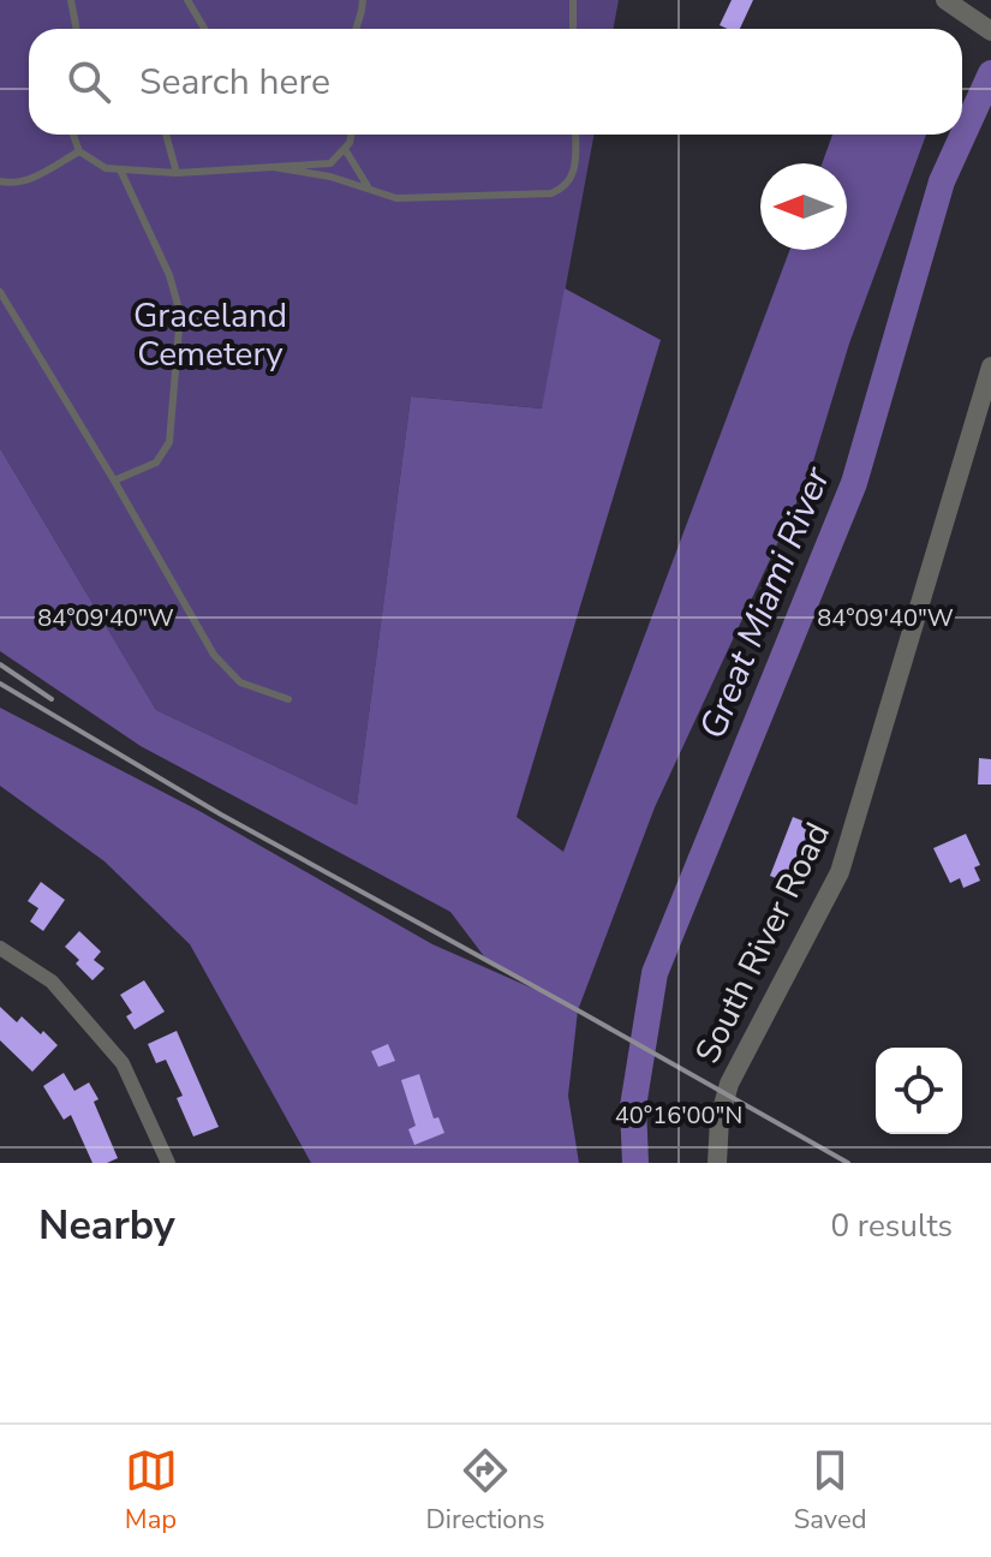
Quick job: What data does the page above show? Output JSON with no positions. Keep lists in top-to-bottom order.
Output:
{
  "streets": {
    "street": ["South River Road"]
  },
  "water": ["Great Miami River"],
  "parks": ["Graceland Cemetery"],
  "north": "left",
  "page": {
    "search": "Search here",
    "heading": ["Nearby", "0 results"],
    "nav": ["Map", "Directions", "Saved"]
  },
  "coordinates": ["84°09'40\"W", "40°16'00\"N"]
}
